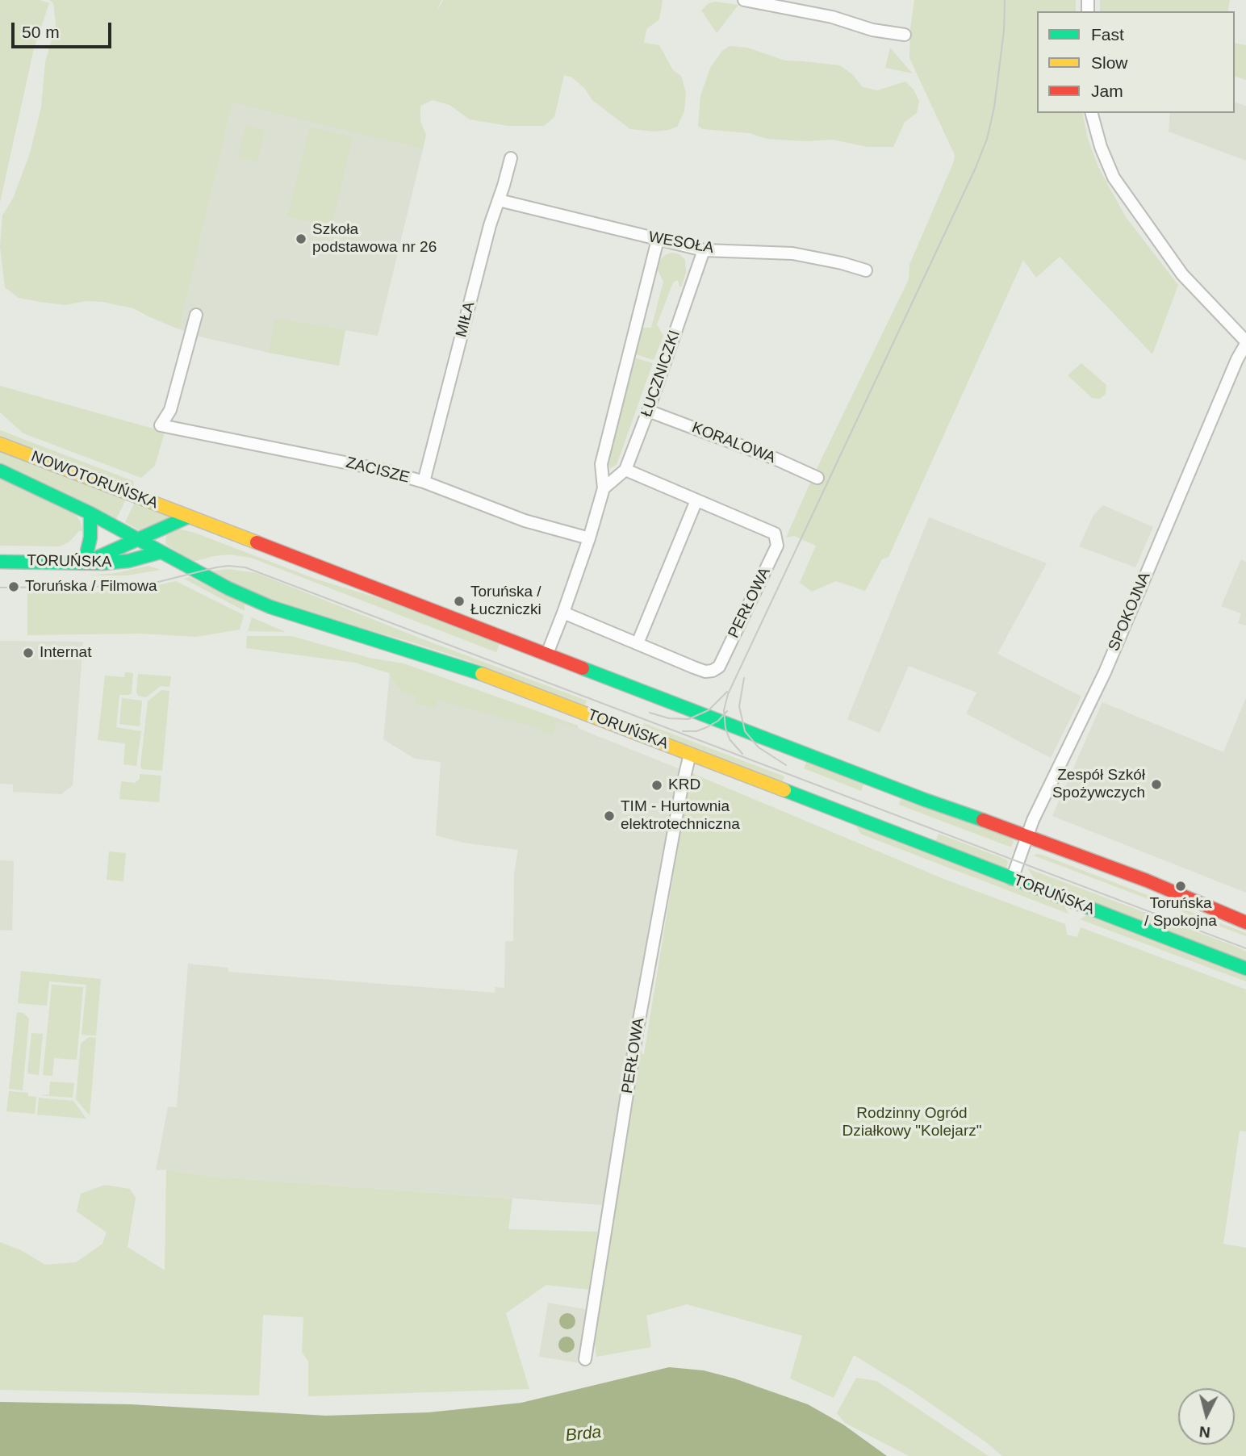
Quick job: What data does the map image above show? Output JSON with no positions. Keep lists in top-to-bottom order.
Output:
{
  "streets": {
    "main road": ["NOWOTORUŃSKA", "TORUŃSKA"],
    "street": [
      "WESOŁA",
      "MIŁA",
      "ŁUCZNICZKI",
      "KORALOWA",
      "ZACISZE",
      "PERŁOWA",
      "SPOKOJNA"
    ]
  },
  "crossings": [
    ["WESOŁA", "MIŁA"],
    ["WESOŁA", "ŁUCZNICZKI"],
    ["MIŁA", "ZACISZE"],
    ["ŁUCZNICZKI", "KORALOWA"],
    ["ŁUCZNICZKI", "ZACISZE"],
    ["ŁUCZNICZKI", "NOWOTORUŃSKA"],
    ["ŁUCZNICZKI", "PERŁOWA"],
    ["NOWOTORUŃSKA", "TORUŃSKA"],
    ["TORUŃSKA", "PERŁOWA"],
    ["TORUŃSKA", "SPOKOJNA"]
  ],
  "water": ["Brda"],
  "parks": ["Rodzinny Ogród Działkowy \"Kolejarz\""],
  "places": [
    "Szkoła podstawowa nr 26",
    "Toruńska / Filmowa",
    "Toruńska / Łuczniczki",
    "Internat",
    "Zespół Szkół Spożywczych",
    "KRD",
    "TIM - Hurtownia elektrotechniczna",
    "Toruńska / Spokojna"
  ],
  "legend": ["Fast", "Slow", "Jam"],
  "scale_bar": "50 m",
  "north": "bottom"
}
